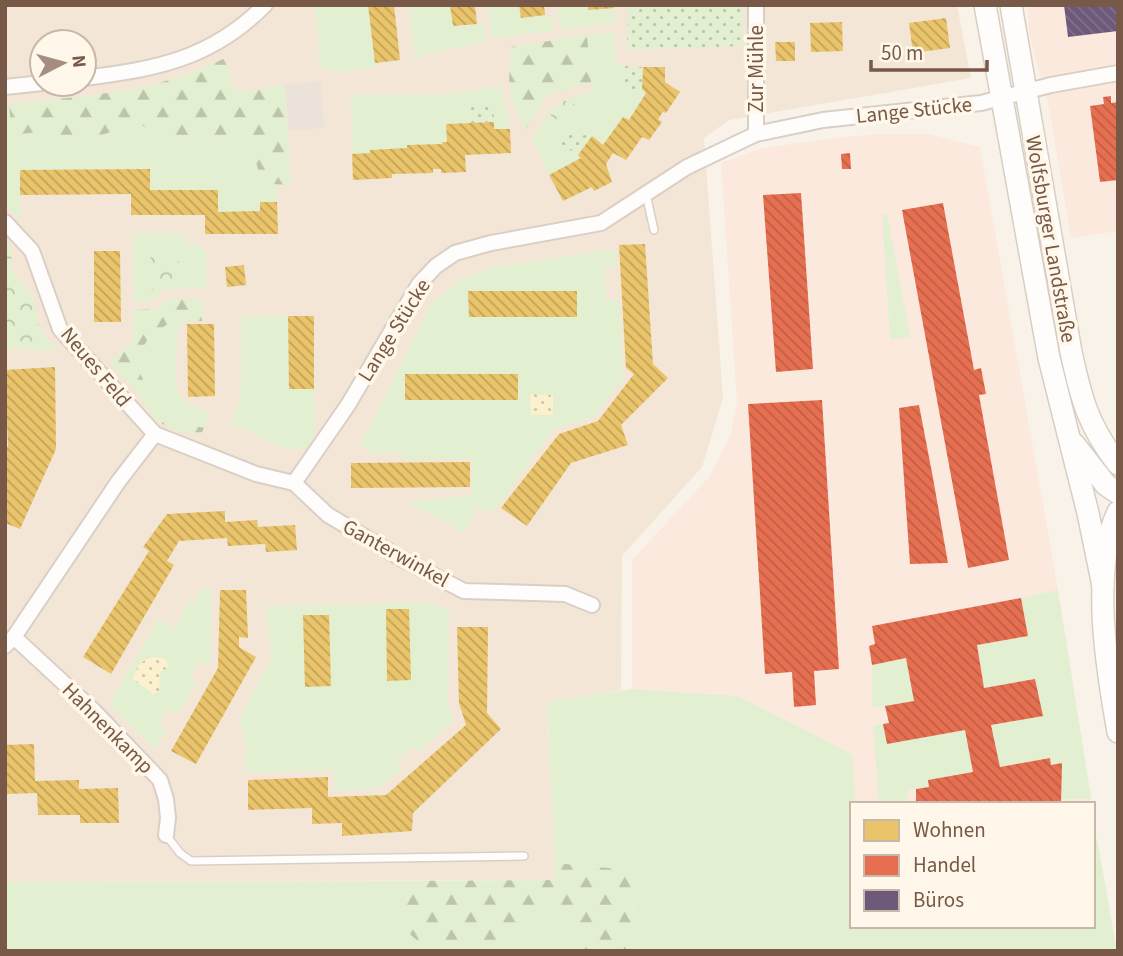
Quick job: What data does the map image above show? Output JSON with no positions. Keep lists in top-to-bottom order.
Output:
{
  "streets": {
    "street": [
      "Zur Mühle",
      "Lange Stücke",
      "Wolfsburger Landstraße",
      "Neues Feld",
      "Ganterwinkel",
      "Hahnenkamp"
    ]
  },
  "crossings": [
    ["Zur Mühle", "Lange Stücke"],
    ["Lange Stücke", "Wolfsburger Landstraße"],
    ["Lange Stücke", "Ganterwinkel"]
  ],
  "legend": ["Wohnen", "Handel", "Büros"],
  "scale_bar": "50 m",
  "north": "right"
}
